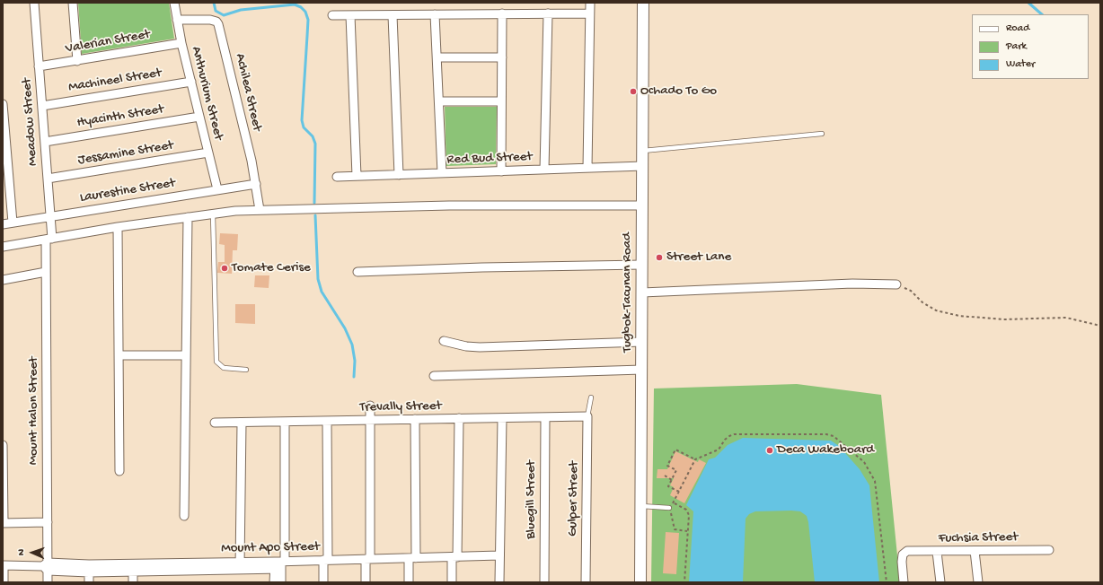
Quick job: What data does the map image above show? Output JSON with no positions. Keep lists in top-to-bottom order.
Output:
{
  "streets": {
    "street": [
      "Valerian Street",
      "Machineel Street",
      "Achilea Street",
      "Anthurium Street",
      "Hyacinth Street",
      "Meadow Street",
      "Jessamine Street",
      "Red Bud Street",
      "Laurestine Street",
      "Tugbok-Tacunan Road",
      "Trevally Street",
      "Mount Halon Street",
      "Gulper Street",
      "Bluegill Street",
      "Fuchsia Street",
      "Mount Apo Street"
    ]
  },
  "crossings": [
    ["Valerian Street", "Anthurium Street"],
    ["Valerian Street", "Meadow Street"],
    ["Machineel Street", "Anthurium Street"],
    ["Machineel Street", "Meadow Street"],
    ["Achilea Street", "Anthurium Street"],
    ["Achilea Street", "Laurestine Street"],
    ["Anthurium Street", "Hyacinth Street"],
    ["Anthurium Street", "Jessamine Street"],
    ["Anthurium Street", "Laurestine Street"],
    ["Hyacinth Street", "Meadow Street"],
    ["Meadow Street", "Jessamine Street"],
    ["Meadow Street", "Laurestine Street"],
    ["Meadow Street", "Mount Halon Street"],
    ["Red Bud Street", "Tugbok-Tacunan Road"],
    ["Trevally Street", "Gulper Street"],
    ["Trevally Street", "Bluegill Street"],
    ["Mount Halon Street", "Mount Apo Street"]
  ],
  "places": [
    "Ochado To Go",
    "Street Lane",
    "Tomate Cerise",
    "Deca Wakeboard"
  ],
  "legend": ["Road", "Park", "Water"],
  "north": "left"
}
